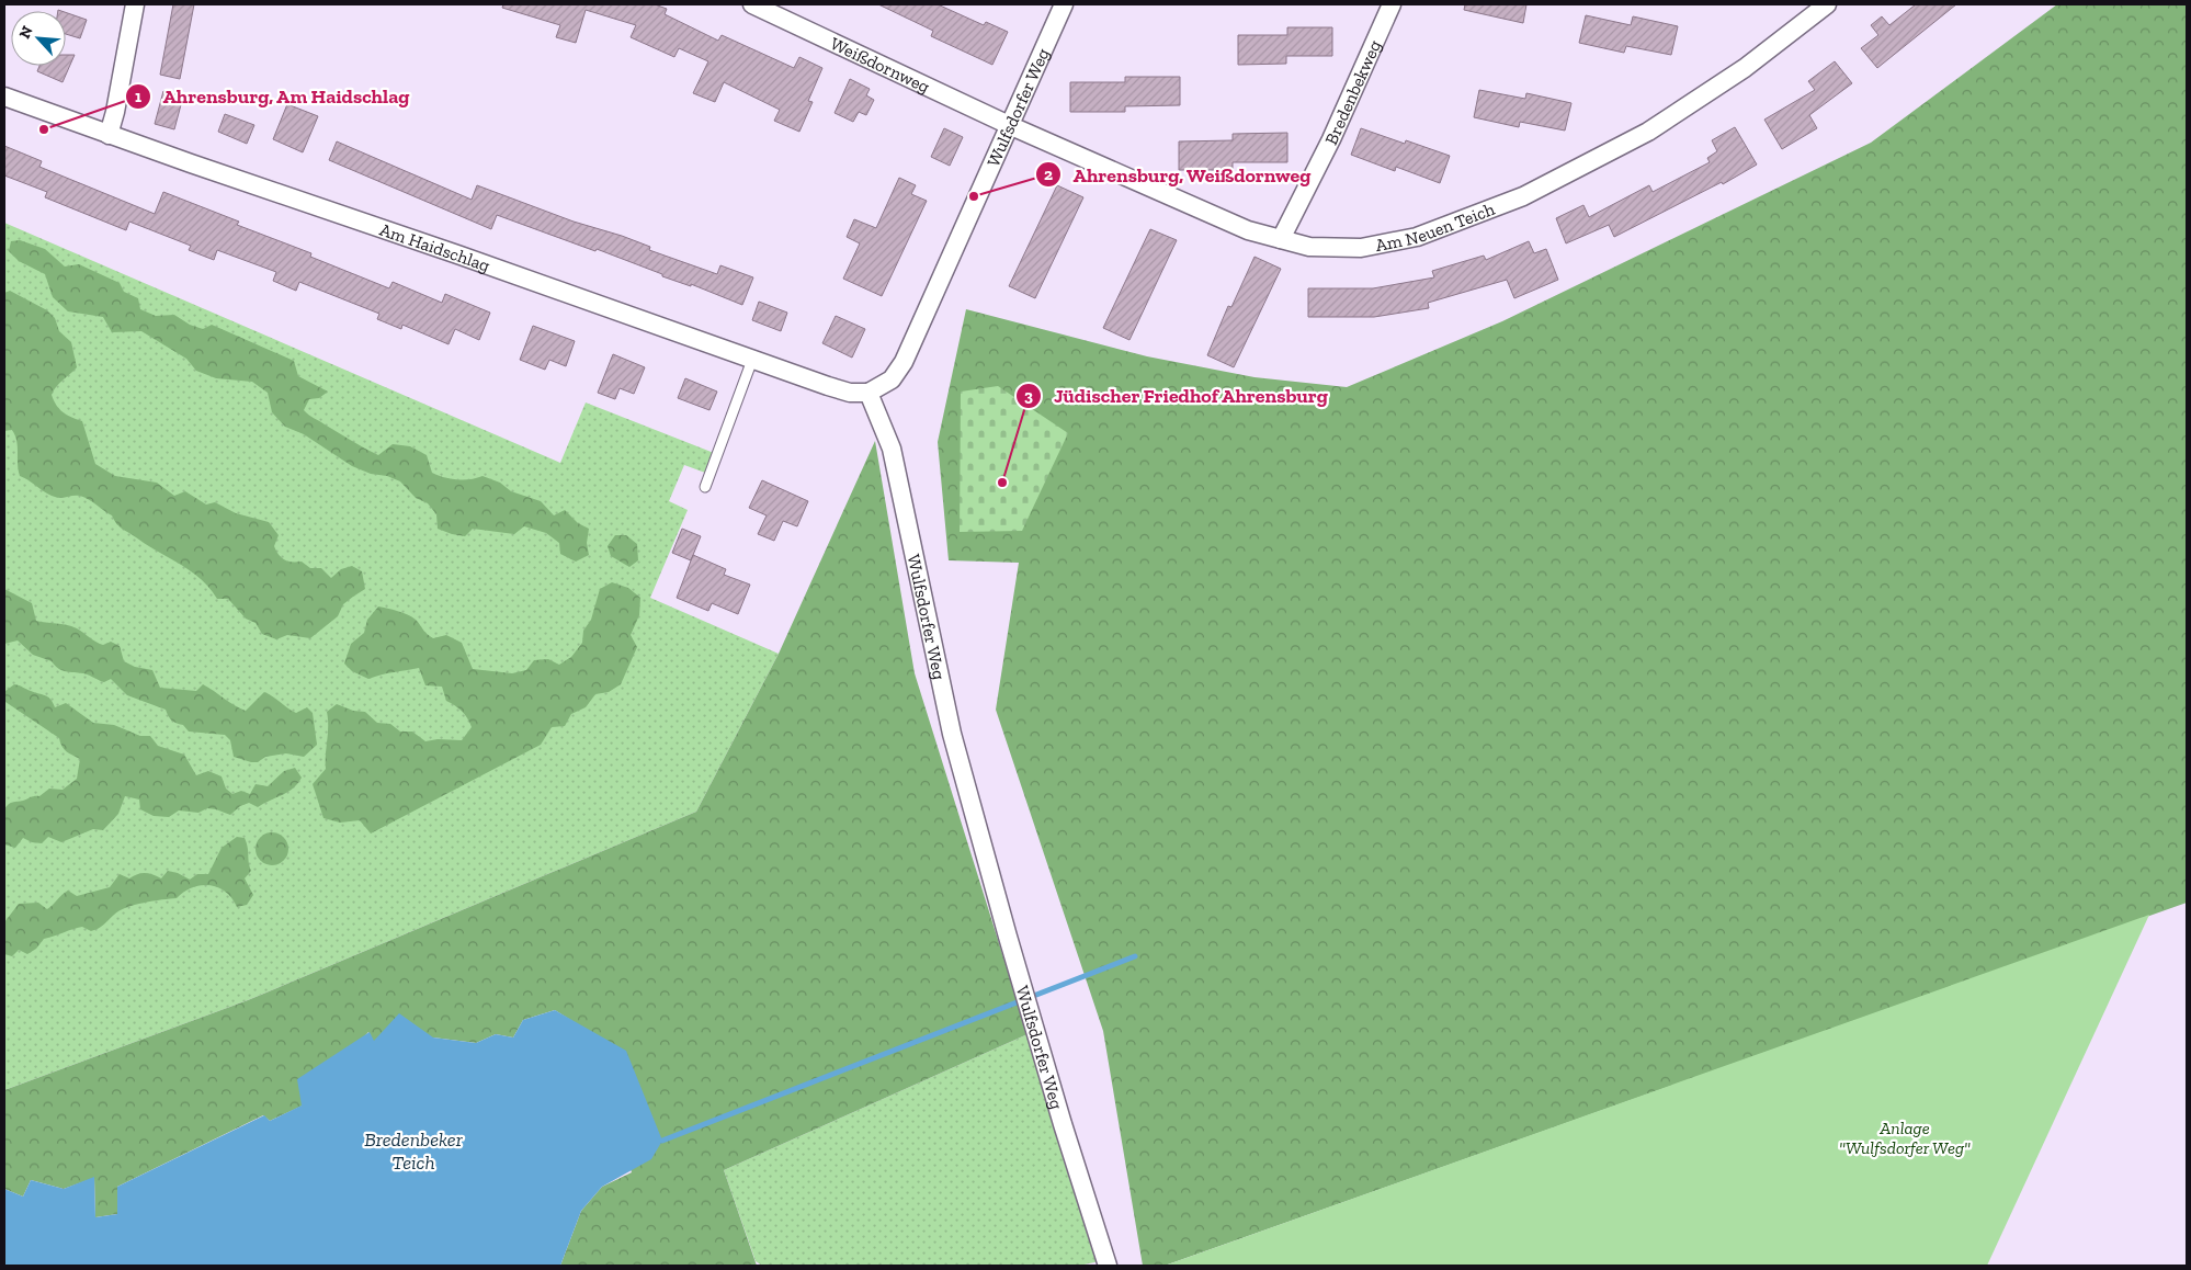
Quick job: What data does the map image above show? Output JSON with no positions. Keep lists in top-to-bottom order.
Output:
{
  "streets": {
    "street": [
      "Weißdornweg",
      "Bredenbekweg",
      "Wulfsdorfer Weg",
      "Am Neuen Teich",
      "Am Haidschlag"
    ]
  },
  "crossings": [
    ["Weißdornweg", "Wulfsdorfer Weg"],
    ["Weißdornweg", "Am Neuen Teich"],
    ["Bredenbekweg", "Am Neuen Teich"],
    ["Wulfsdorfer Weg", "Am Neuen Teich"],
    ["Wulfsdorfer Weg", "Am Haidschlag"]
  ],
  "water": ["Bredenbeker Teich"],
  "parks": ["Anlage \"Wulfsdorfer Weg\""],
  "places": ["Ahrensburg, Am Haidschlag", "Ahrensburg, Weißdornweg", "Jüdischer Friedhof Ahrensburg"],
  "north": "top left"
}
